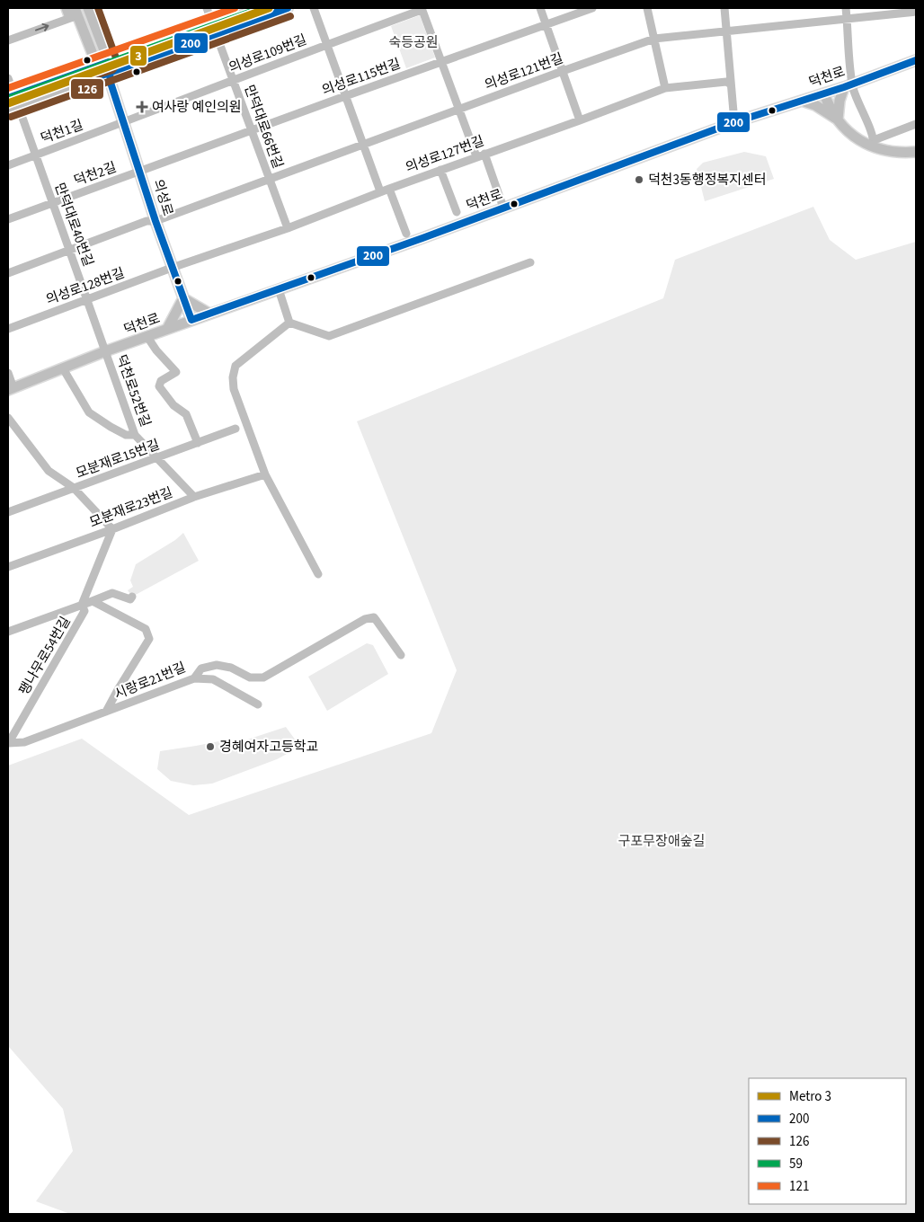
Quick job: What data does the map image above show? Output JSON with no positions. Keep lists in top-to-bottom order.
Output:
{
  "streets": {
    "main road": ["덕천로", "의성로"],
    "street": [
      "의성로109번길",
      "의성로121번길",
      "의성로115번길",
      "만덕대로66번길",
      "덕천1길",
      "의성로127번길",
      "덕천2길",
      "만덕대로40번길",
      "의성로128번길",
      "덕천로52번길",
      "모분재로15번길",
      "모분재로23번길",
      "팽나무로54번길",
      "시랑로21번길"
    ]
  },
  "crossings": [
    ["의성로109번길", "만덕대로66번길"],
    ["의성로109번길", "덕천1길"],
    ["의성로109번길", "의성로"],
    ["의성로121번길", "만덕대로66번길"],
    ["의성로121번길", "의성로"],
    ["의성로121번길", "만덕대로40번길"],
    ["의성로115번길", "만덕대로66번길"],
    ["의성로115번길", "덕천2길"],
    ["의성로115번길", "의성로"],
    ["덕천로", "의성로"],
    ["덕천로", "만덕대로40번길"],
    ["덕천로", "덕천로52번길"],
    ["만덕대로66번길", "의성로127번길"],
    ["덕천1길", "의성로"],
    ["덕천1길", "만덕대로40번길"],
    ["의성로127번길", "의성로"],
    ["의성로127번길", "의성로128번길"],
    ["덕천2길", "의성로"],
    ["덕천2길", "만덕대로40번길"],
    ["의성로", "의성로128번길"],
    ["만덕대로40번길", "의성로128번길"],
    ["만덕대로40번길", "덕천로52번길"],
    ["덕천로52번길", "모분재로15번길"],
    ["덕천로52번길", "모분재로23번길"],
    ["팽나무로54번길", "시랑로21번길"]
  ],
  "parks": ["숙등공원", "구포무장애숲길"],
  "places": {
    "health": ["여사랑 예인의원"],
    "other": ["덕천3동행정복지센터", "경혜여자고등학교"]
  },
  "lines": [
    "metro line 3",
    "transit line 200",
    "transit line 126",
    "transit line 59",
    "transit line 121"
  ],
  "legend": [
    "Metro 3",
    "200",
    "126",
    "59",
    "121"
  ]
}
